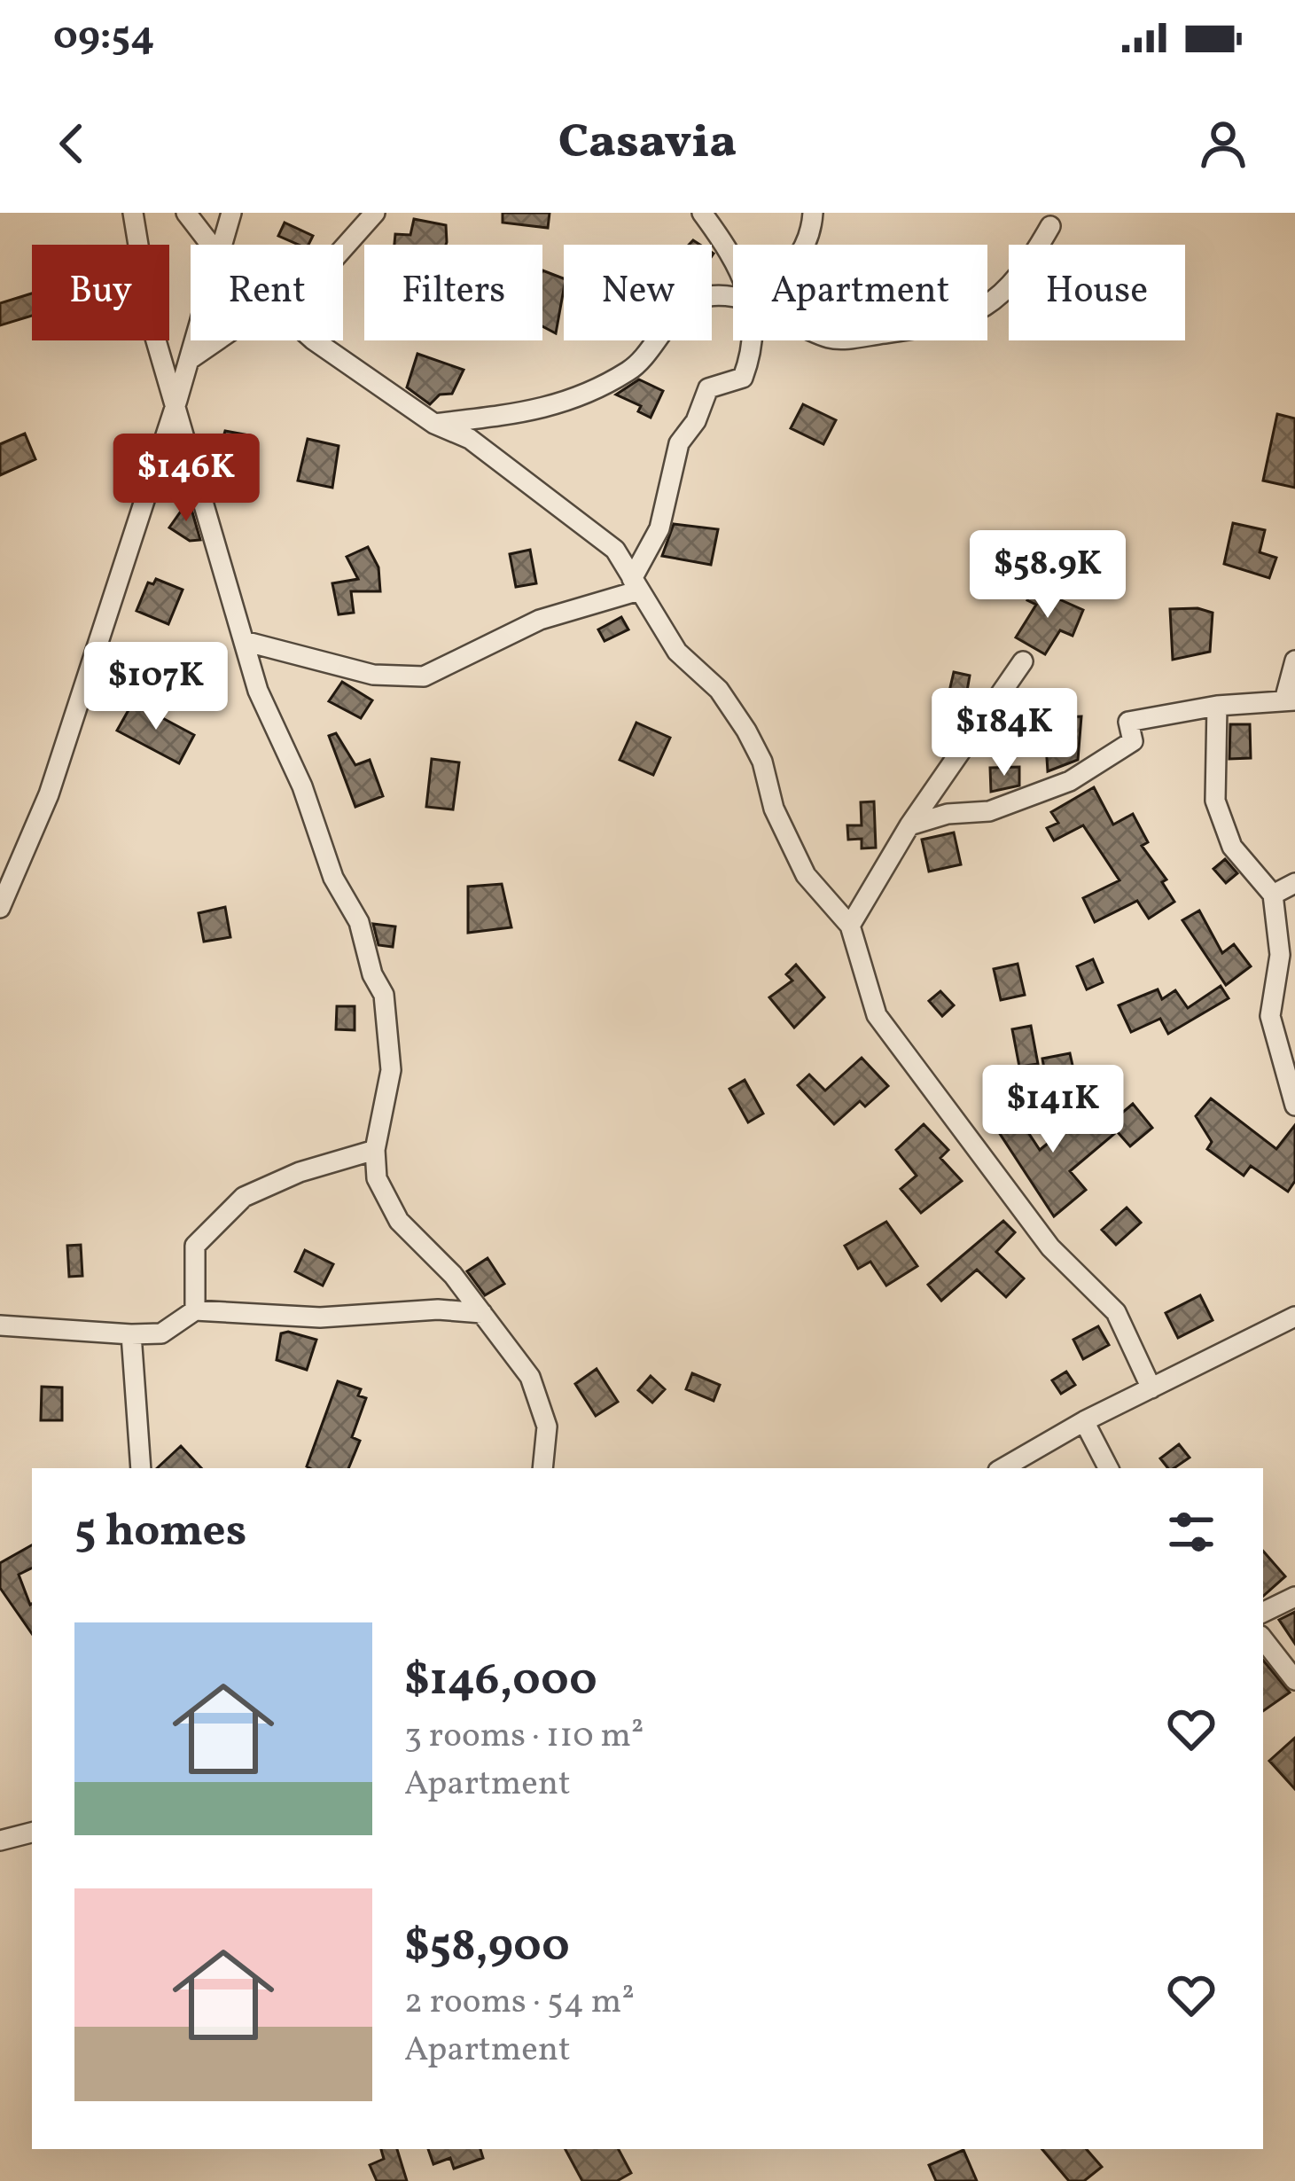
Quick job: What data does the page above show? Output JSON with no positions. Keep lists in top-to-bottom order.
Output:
{
  "page": {
    "status": "09:54",
    "header": "Casavia",
    "chip": [
      "Buy",
      "Rent",
      "Filters",
      "New",
      "Apartment",
      "House"
    ],
    "price": [
      "$146K",
      "$58.9K",
      "$107K",
      "$184K",
      "$141K"
    ],
    "heading": "5 homes",
    "list": [
      {
        "name": "$146,000",
        "note": "3 rooms · 110 m² · Apartment"
      },
      {
        "name": "$58,900",
        "note": "2 rooms · 54 m² · Apartment"
      }
    ]
  }
}
